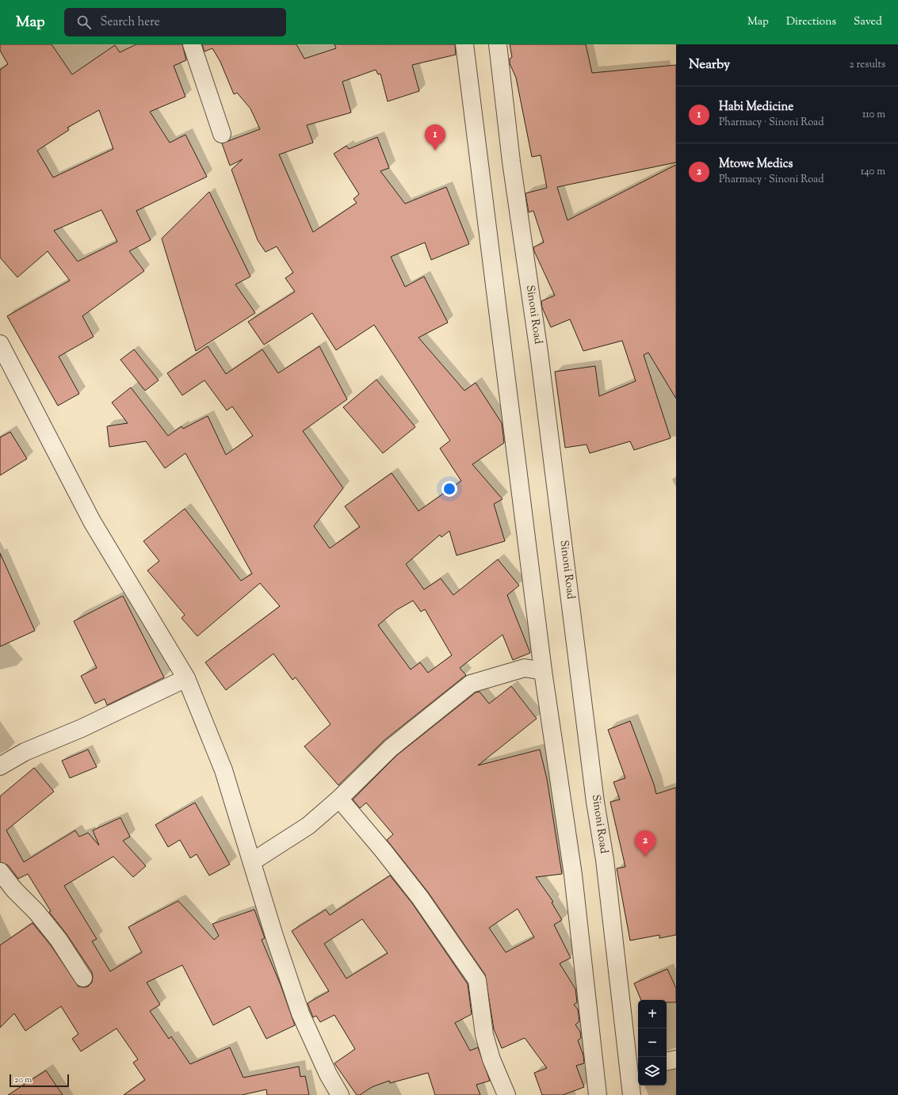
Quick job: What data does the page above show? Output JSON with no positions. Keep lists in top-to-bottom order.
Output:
{
  "streets": {
    "street": ["Sinoni Road"]
  },
  "scale_bar": "20 m",
  "page": {
    "header": "Map",
    "search": "Search here",
    "nav": ["Map", "Directions", "Saved"],
    "heading": ["Nearby", "2 results"],
    "list": [
      {
        "mark": "1",
        "name": "Habi Medicine",
        "note": "Pharmacy · Sinoni Road",
        "value": "110 m"
      },
      {
        "mark": "2",
        "name": "Mtowe Medics",
        "note": "Pharmacy · Sinoni Road",
        "value": "140 m"
      }
    ],
    "pins": ["1", "2"],
    "map_buttons": ["+", "−"],
    "scale": "20 m"
  }
}
